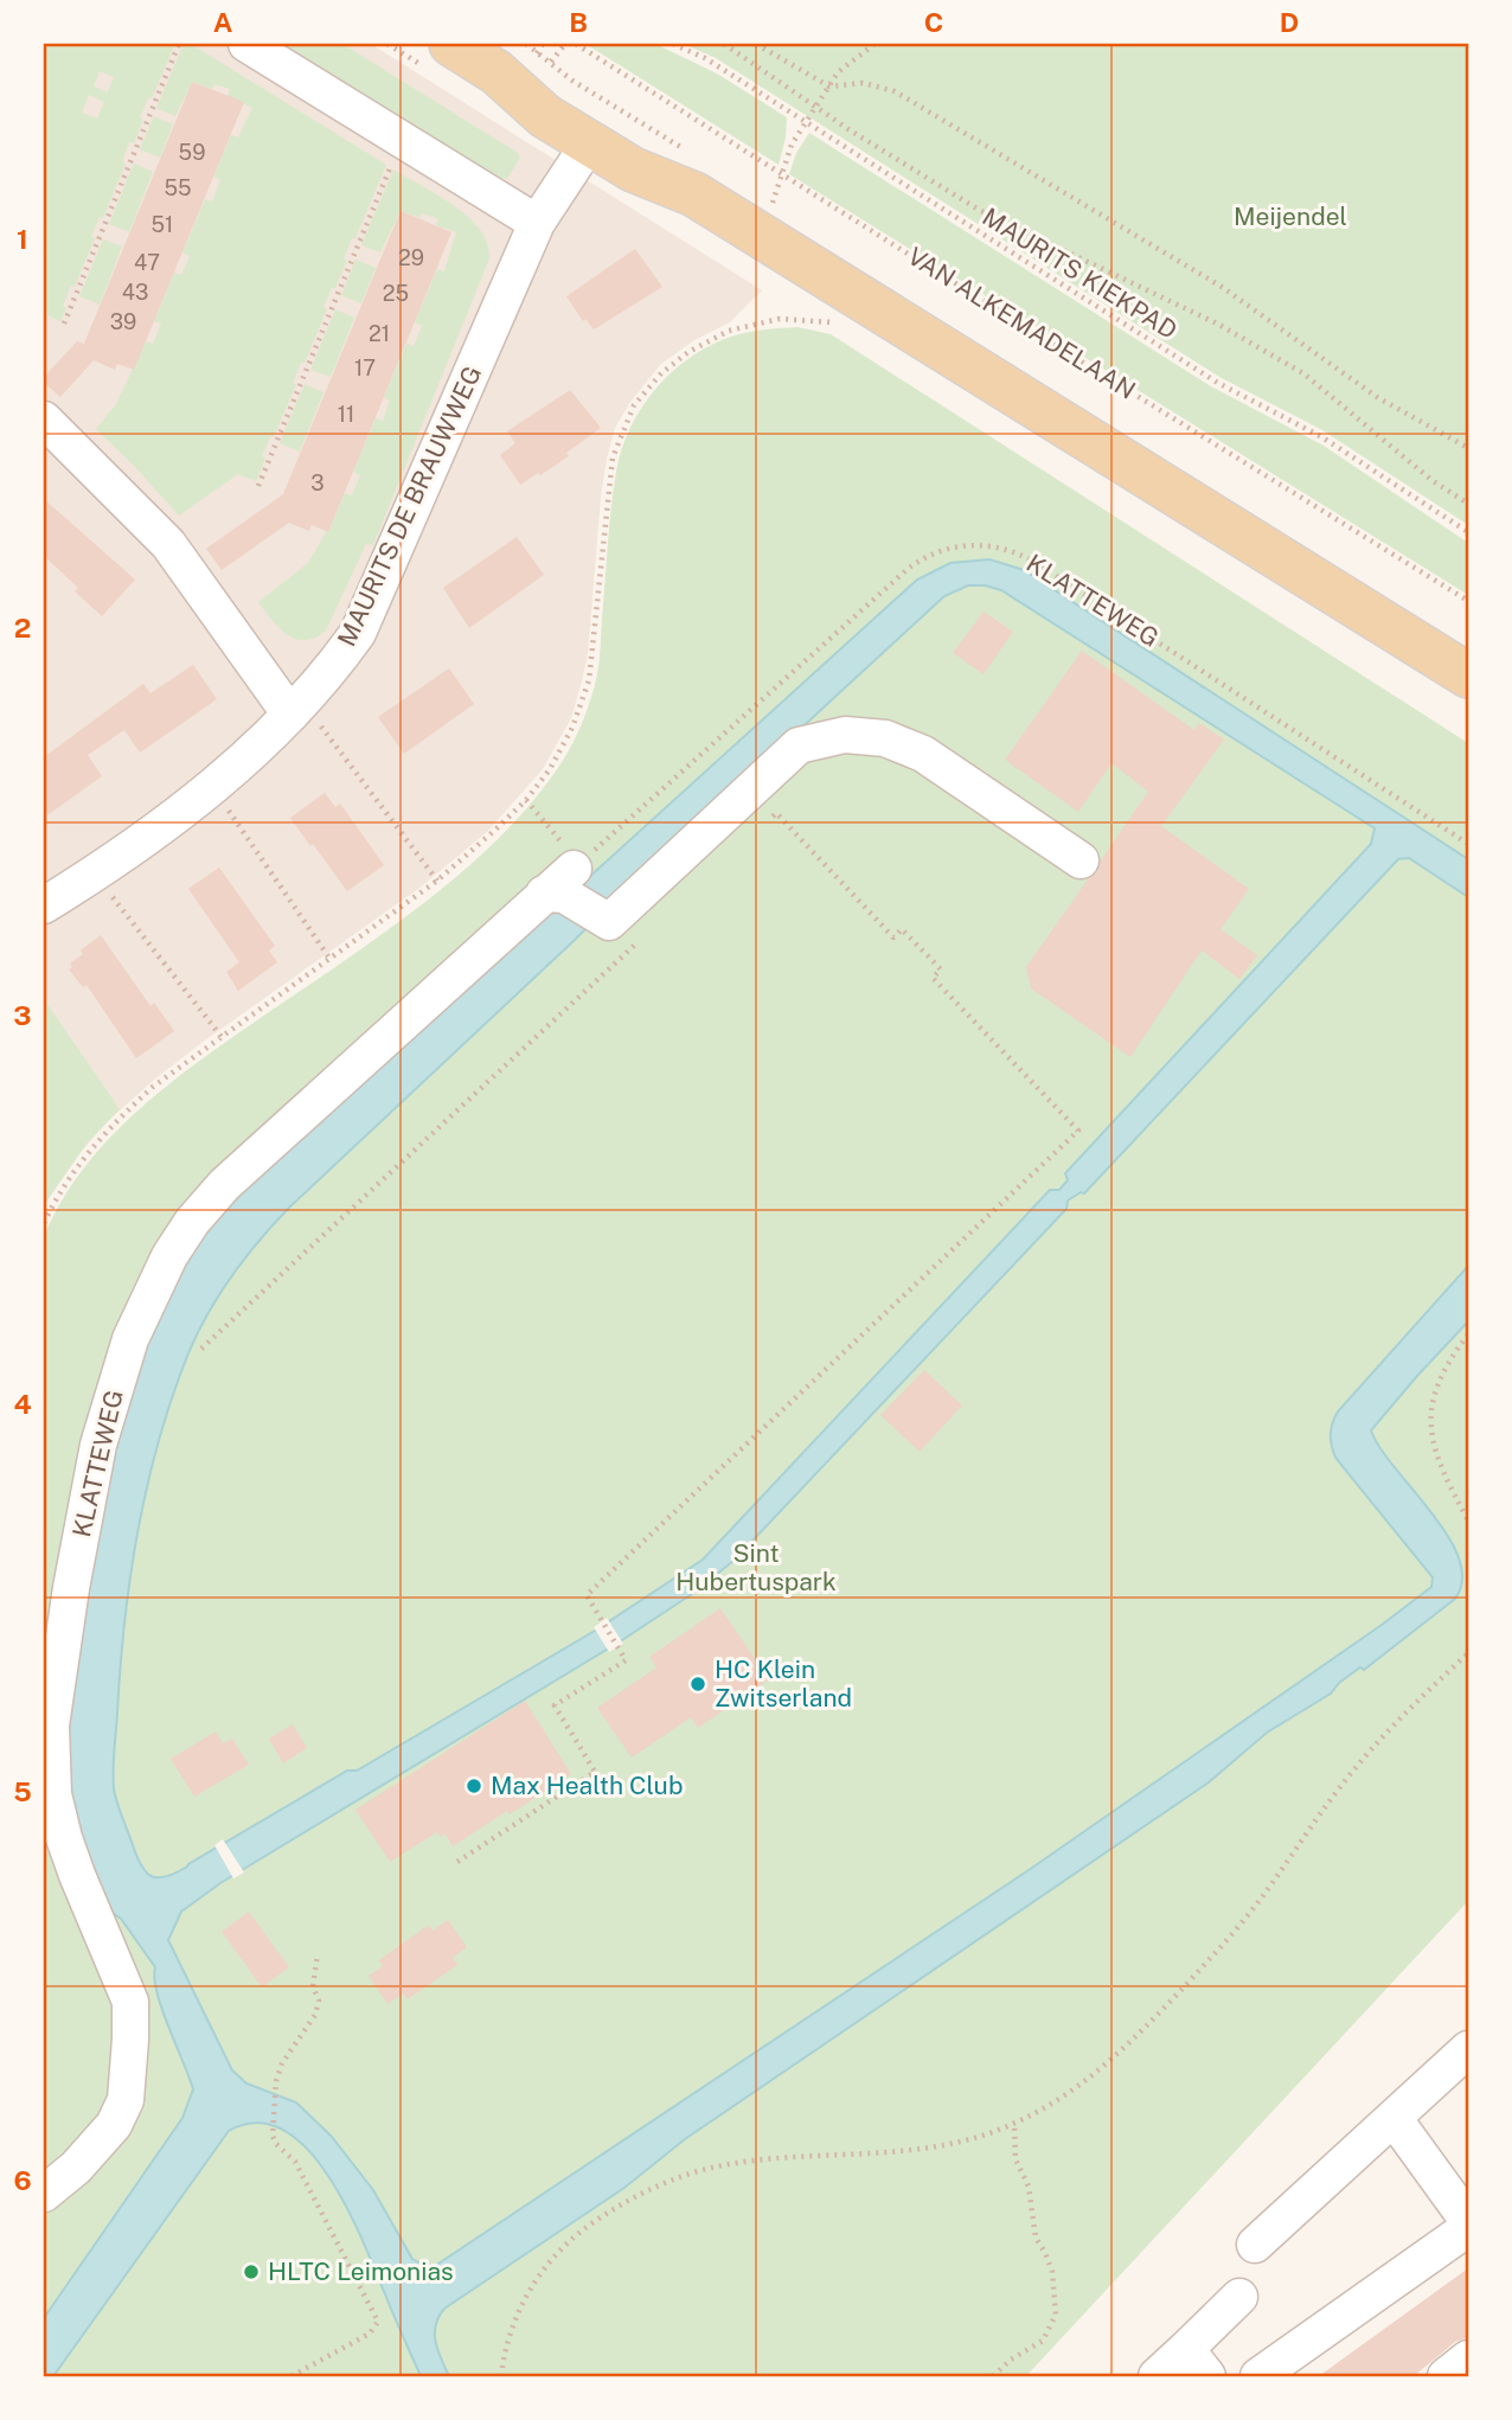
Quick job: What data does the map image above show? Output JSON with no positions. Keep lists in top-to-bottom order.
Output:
{
  "streets": {
    "street": ["MAURITS DE BRAUWWEG", "KLATTEWEG"],
    "path": ["MAURITS KIEKPAD", "VAN ALKEMADELAAN"]
  },
  "parks": ["Meijendel", "Sint Hubertuspark"],
  "places": ["HC Klein Zwitserland", "Max Health Club", "HLTC Leimonias"],
  "house_numbers": [
    "59",
    "55",
    "51",
    "29",
    "47",
    "43",
    "25",
    "39",
    "21",
    "17",
    "11",
    "3"
  ],
  "grid": {
    "columns": [
      "A",
      "B",
      "C",
      "D"
    ],
    "rows": [
      "1",
      "2",
      "3",
      "4",
      "5",
      "6"
    ]
  }
}
